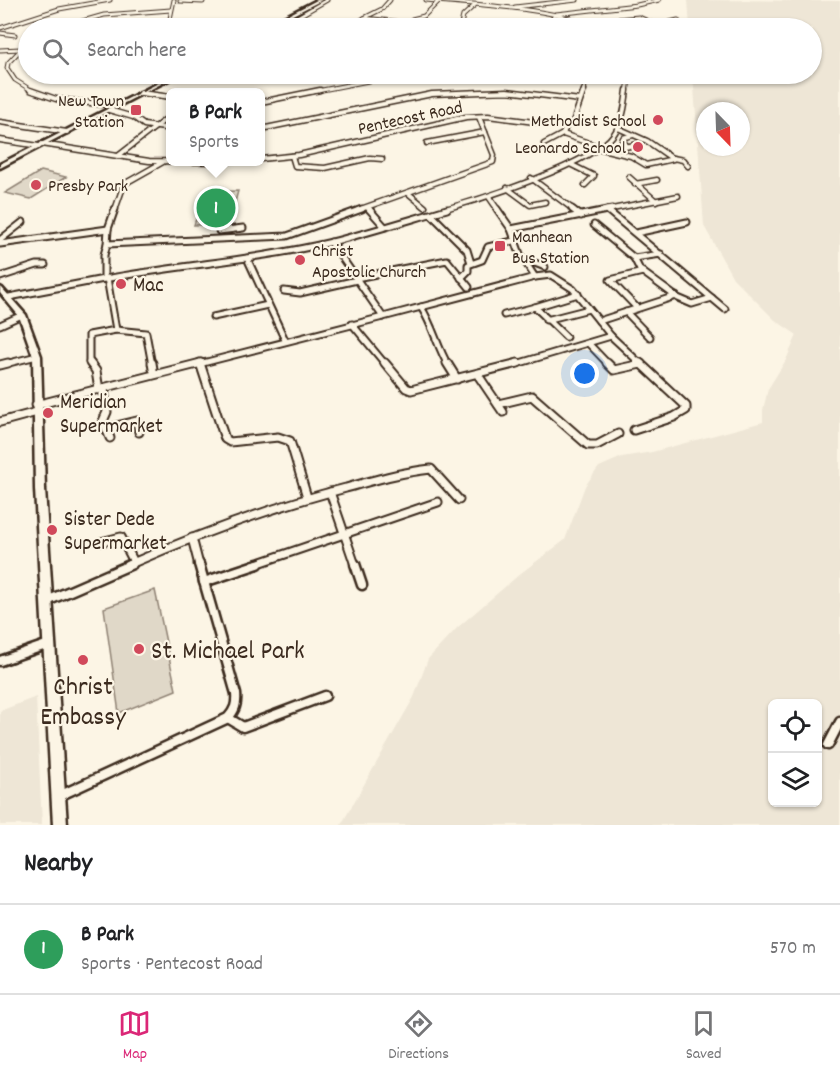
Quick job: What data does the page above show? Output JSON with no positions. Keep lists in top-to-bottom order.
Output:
{
  "streets": {
    "street": ["Pentecost Road"]
  },
  "places": {
    "transit": ["New Town Station", "Manhean Bus Station"],
    "other": [
      "Methodist School",
      "Leonardo School",
      "Presby Park",
      "Christ Apostolic Church",
      "Mac",
      "Meridian Supermarket",
      "Sister Dede Supermarket",
      "St. Michael Park",
      "Christ Embassy"
    ]
  },
  "north": "bottom right",
  "page": {
    "search": "Search here",
    "popup": ["B Park", "Sports"],
    "pins": "1",
    "heading": "Nearby",
    "list": [
      {
        "mark": "1",
        "name": "B Park",
        "note": "Sports · Pentecost Road",
        "value": "570 m"
      }
    ],
    "nav": ["Map", "Directions", "Saved"]
  }
}
